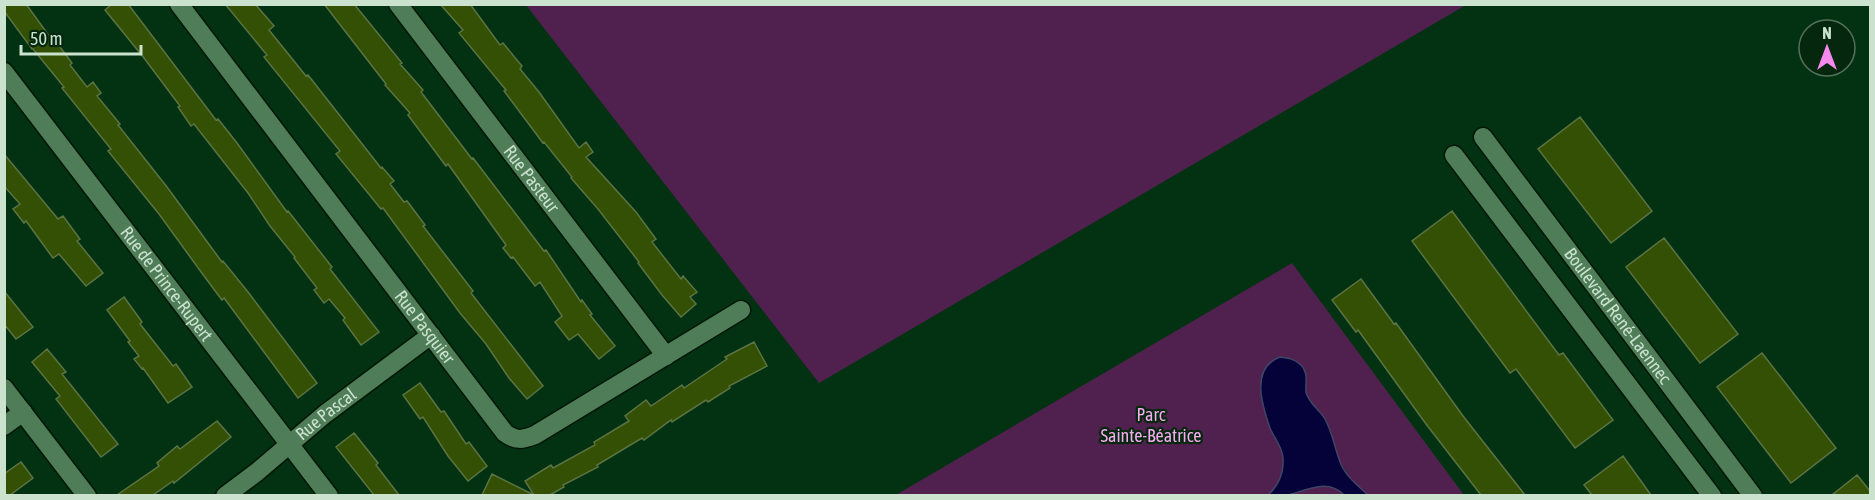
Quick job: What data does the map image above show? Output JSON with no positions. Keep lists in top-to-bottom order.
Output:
{
  "streets": {
    "street": [
      "Rue Pasteur",
      "Rue de Prince-Rupert",
      "Boulevard René-Laennec",
      "Rue Pasquier",
      "Rue Pascal"
    ]
  },
  "crossings": [
    ["Rue Pasteur", "Rue Pasquier"],
    ["Rue de Prince-Rupert", "Rue Pascal"],
    ["Rue Pasquier", "Rue Pascal"]
  ],
  "parks": ["Parc Sainte-Béatrice"],
  "scale_bar": "50 m",
  "north": "top"
}
